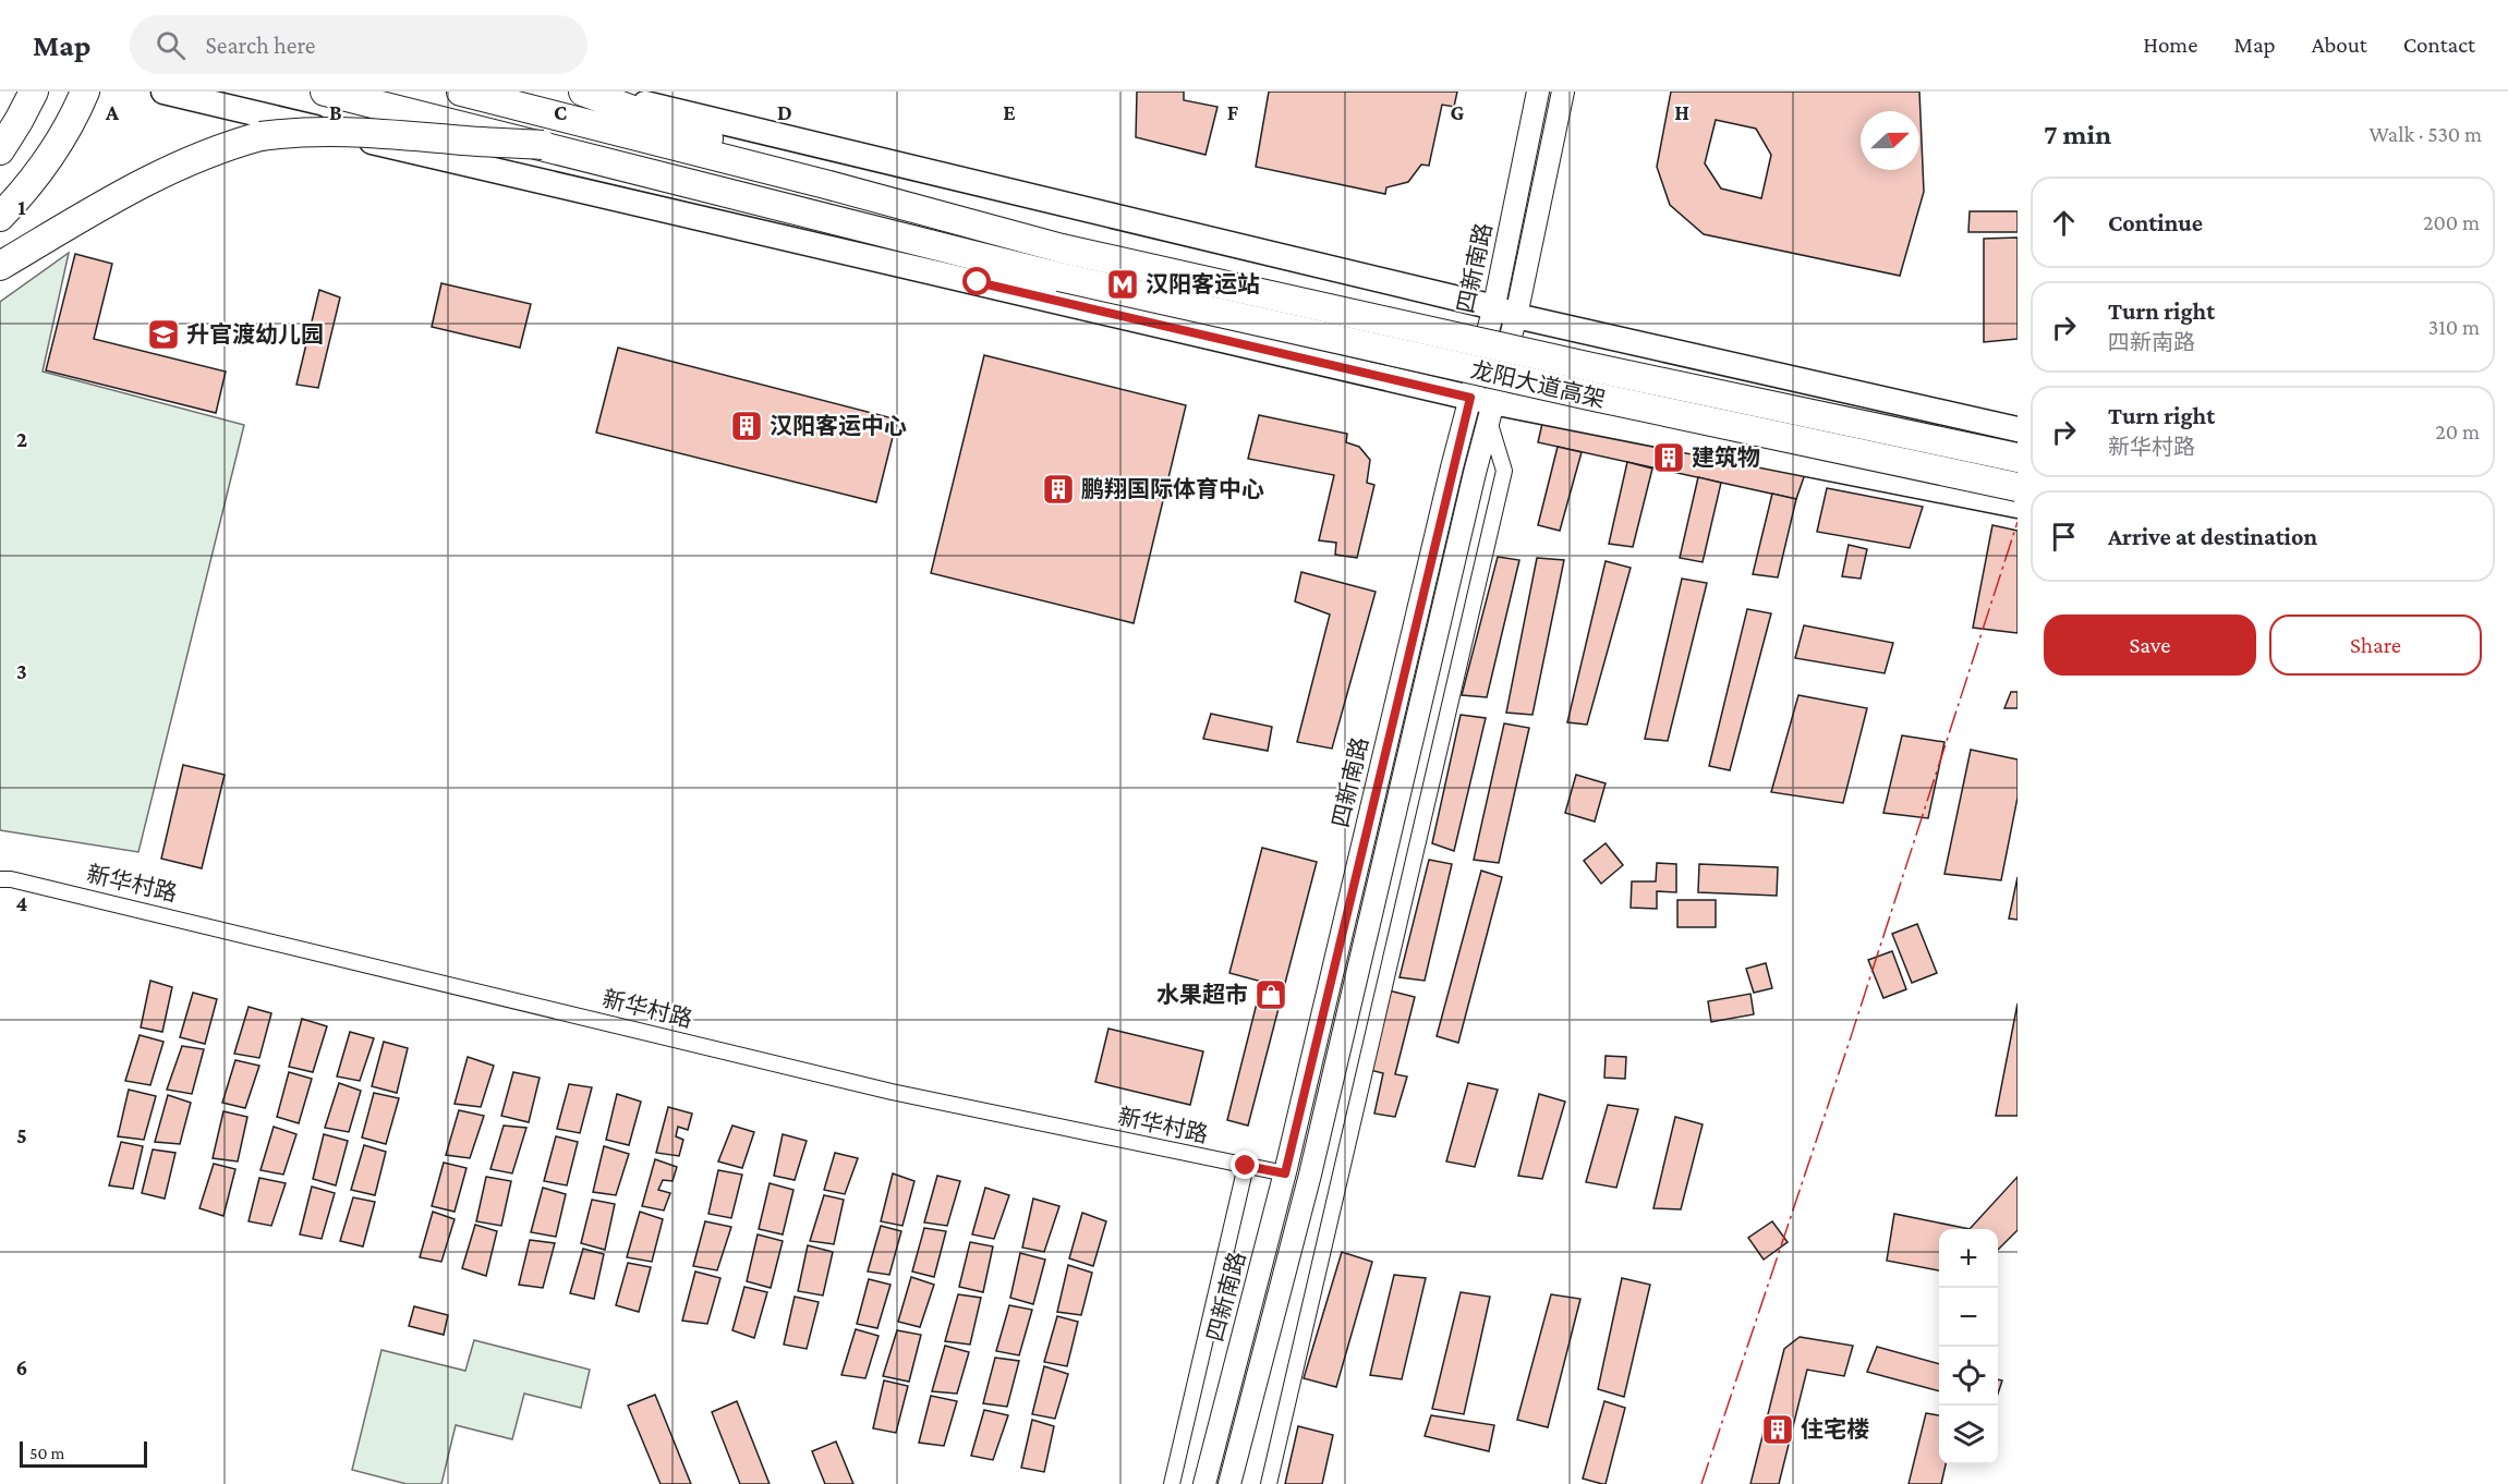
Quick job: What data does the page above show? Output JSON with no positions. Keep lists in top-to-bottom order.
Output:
{
  "streets": {
    "highway": ["龙阳大道高架"],
    "main road": ["四新南路"],
    "street": ["新华村路"]
  },
  "crossings": [
    ["四新南路", "新华村路"]
  ],
  "places": {
    "metro station": ["汉阳客运站"],
    "school or university": ["升官渡幼儿园"],
    "building": [
      "汉阳客运中心",
      "建筑物",
      "鹏翔国际体育中心",
      "住宅楼"
    ],
    "shop": ["水果超市"]
  },
  "scale_bar": "50 m",
  "north": "right",
  "page": {
    "header": "Map",
    "search": "Search here",
    "nav": [
      "Home",
      "Map",
      "About",
      "Contact"
    ],
    "heading": ["7 min", "Walk · 530 m"],
    "list": [
      ["Continue", "200 m"],
      ["Turn right", "四新南路", "310 m"],
      ["Turn right", "新华村路", "20 m"],
      "Arrive at destination"
    ],
    "buttons": ["Save", "Share"],
    "map_buttons": ["+", "−"],
    "scale": "50 m"
  },
  "grid": {
    "columns": [
      "A",
      "B",
      "C",
      "D",
      "E",
      "F",
      "G",
      "H"
    ],
    "rows": [
      "1",
      "2",
      "3",
      "4",
      "5",
      "6"
    ]
  }
}
